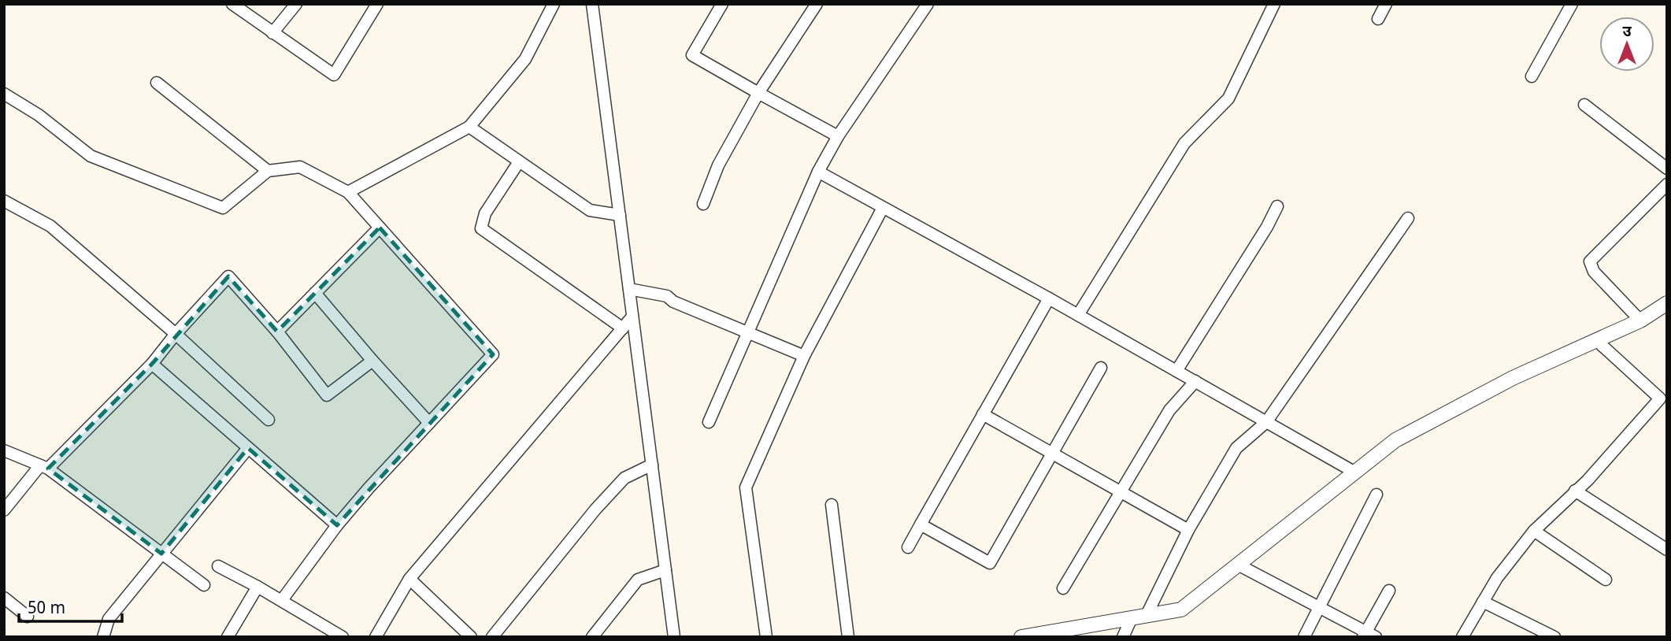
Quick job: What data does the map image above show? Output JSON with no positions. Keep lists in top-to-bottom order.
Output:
{
  "scale_bar": "50 m",
  "north": "top"
}
